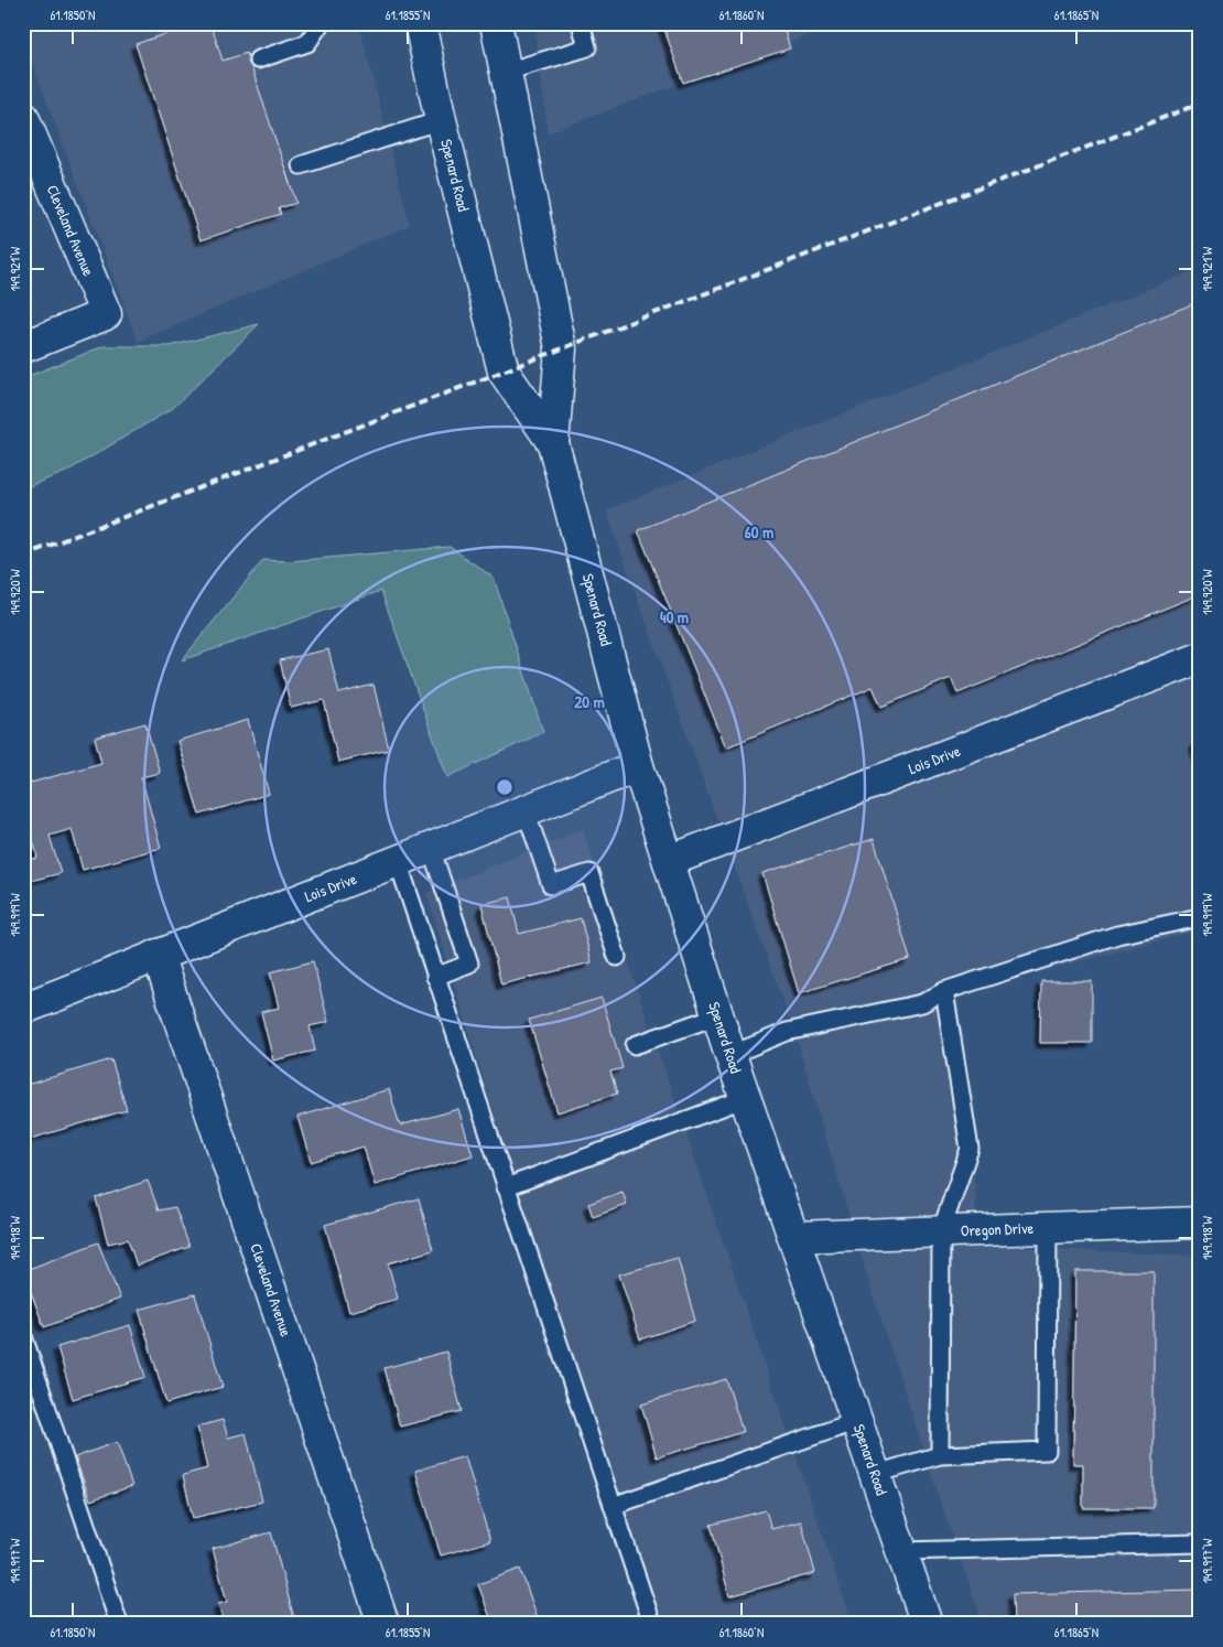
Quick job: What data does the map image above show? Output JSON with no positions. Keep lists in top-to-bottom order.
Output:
{
  "streets": {
    "street": [
      "Spenard Road",
      "Cleveland Avenue",
      "Lois Drive",
      "Oregon Drive"
    ]
  },
  "crossings": [
    ["Spenard Road", "Lois Drive"],
    ["Spenard Road", "Oregon Drive"],
    ["Cleveland Avenue", "Lois Drive"]
  ],
  "coordinates": [
    "61.1850°N",
    "61.1855°N",
    "61.1860°N",
    "61.1865°N",
    "149.921°W",
    "149.920°W",
    "149.919°W",
    "149.918°W",
    "149.917°W"
  ],
  "rings": ["60 m", "40 m", "20 m"]
}
